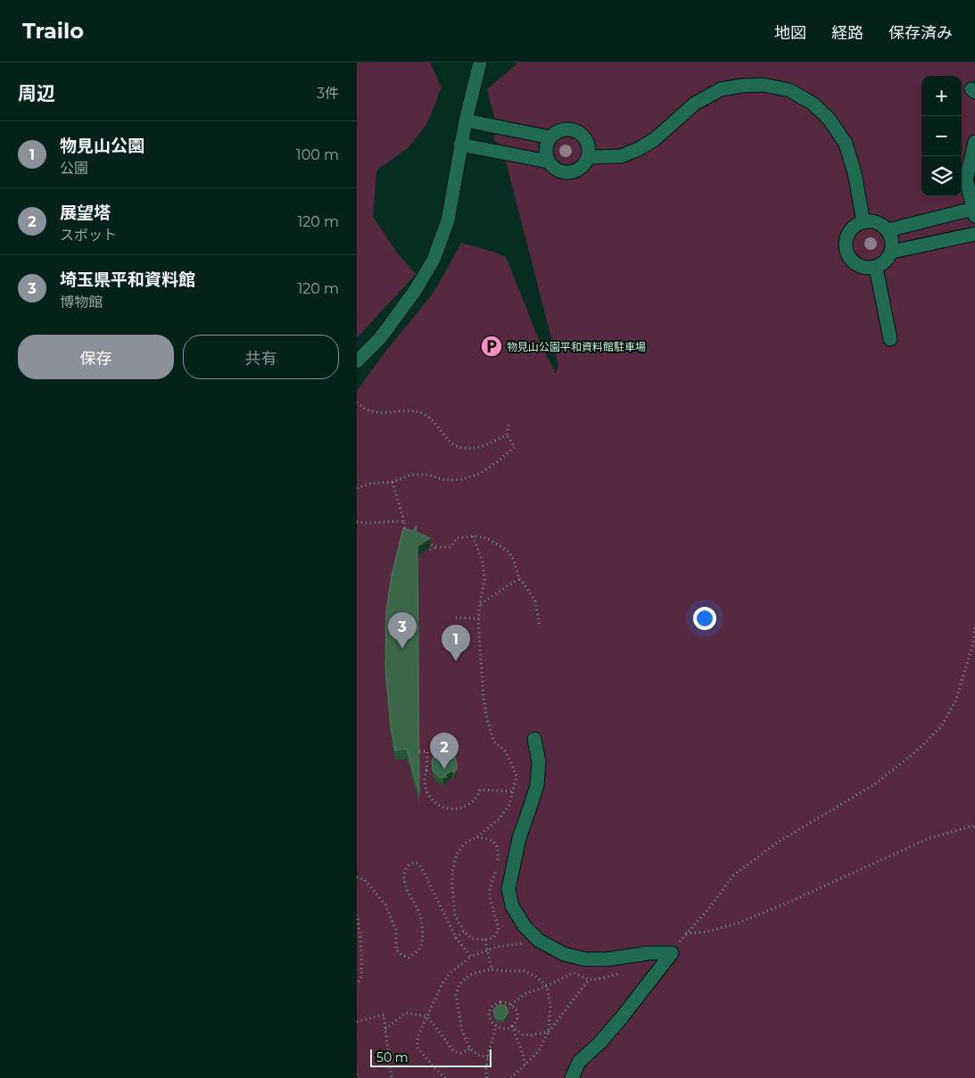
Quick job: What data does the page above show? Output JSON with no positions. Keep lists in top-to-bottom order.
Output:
{
  "places": {
    "parking": ["物見山公園平和資料館駐車場"]
  },
  "scale_bar": "50 m",
  "page": {
    "header": "Trailo",
    "nav": ["地図", "経路", "保存済み"],
    "heading": ["周辺", "3件"],
    "map_buttons": ["+", "−"],
    "list": [
      {
        "mark": "1",
        "name": "物見山公園",
        "note": "公園",
        "value": "100 m"
      },
      {
        "mark": "2",
        "name": "展望塔",
        "note": "スポット",
        "value": "120 m"
      },
      {
        "mark": "3",
        "name": "埼玉県平和資料館",
        "note": "博物館",
        "value": "120 m"
      }
    ],
    "buttons": ["保存", "共有"],
    "pins": ["3", "1", "2"],
    "scale": "50 m"
  }
}
